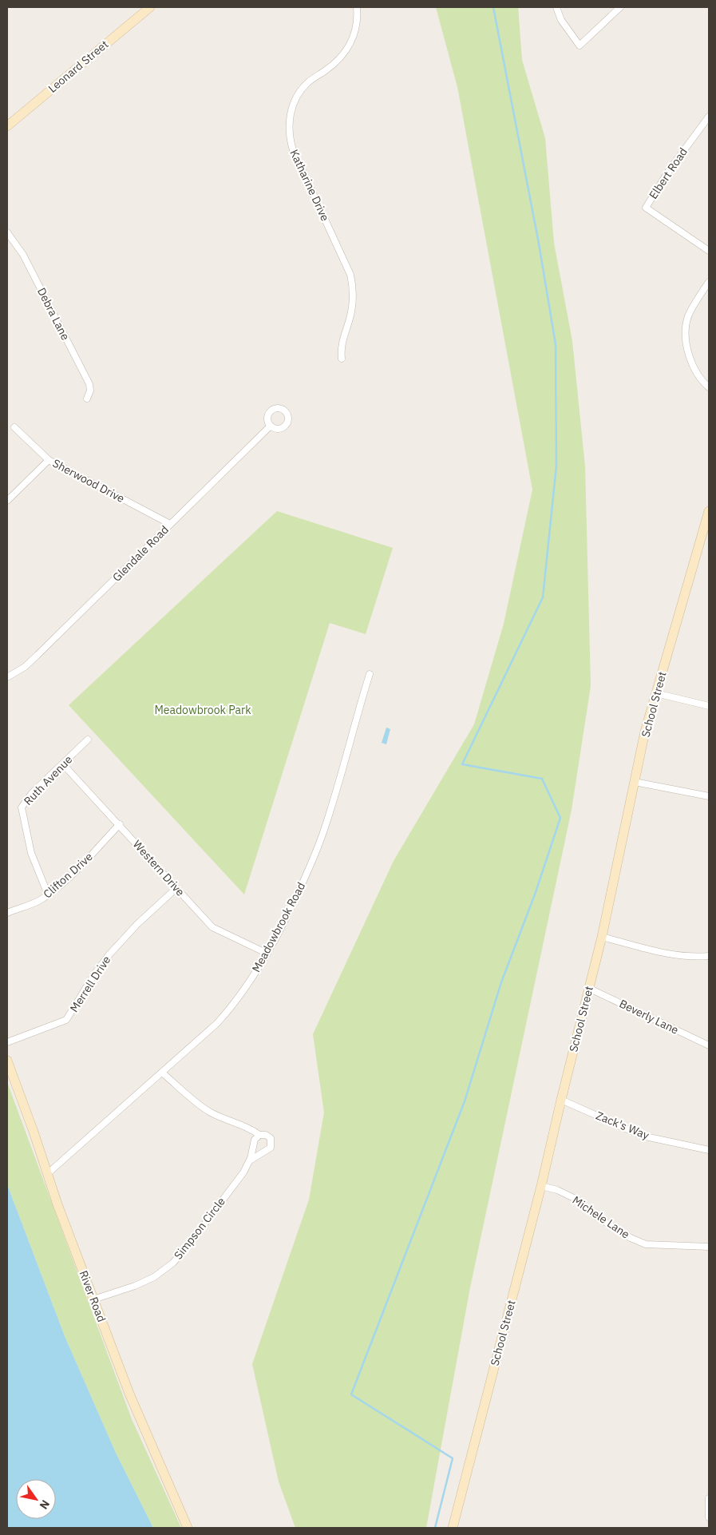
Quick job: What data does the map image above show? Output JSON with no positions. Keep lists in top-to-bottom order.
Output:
{
  "streets": {
    "street": [
      "Leonard Street",
      "Elbert Road",
      "Katharine Drive",
      "Debra Lane",
      "Sherwood Drive",
      "Glendale Road",
      "School Street",
      "Ruth Avenue",
      "Western Drive",
      "Clifton Drive",
      "Meadowbrook Road",
      "Merrell Drive",
      "Beverly Lane",
      "Zack's Way",
      "Michele Lane",
      "Simpson Circle",
      "River Road"
    ]
  },
  "crossings": [
    ["Sherwood Drive", "Glendale Road"],
    ["School Street", "Beverly Lane"],
    ["School Street", "Zack's Way"],
    ["School Street", "Michele Lane"],
    ["Ruth Avenue", "Western Drive"],
    ["Ruth Avenue", "Clifton Drive"],
    ["Western Drive", "Clifton Drive"],
    ["Western Drive", "Meadowbrook Road"],
    ["Western Drive", "Merrell Drive"],
    ["Meadowbrook Road", "Simpson Circle"],
    ["Meadowbrook Road", "River Road"],
    ["Simpson Circle", "River Road"]
  ],
  "parks": ["Meadowbrook Park"],
  "north": "bottom right"
}
